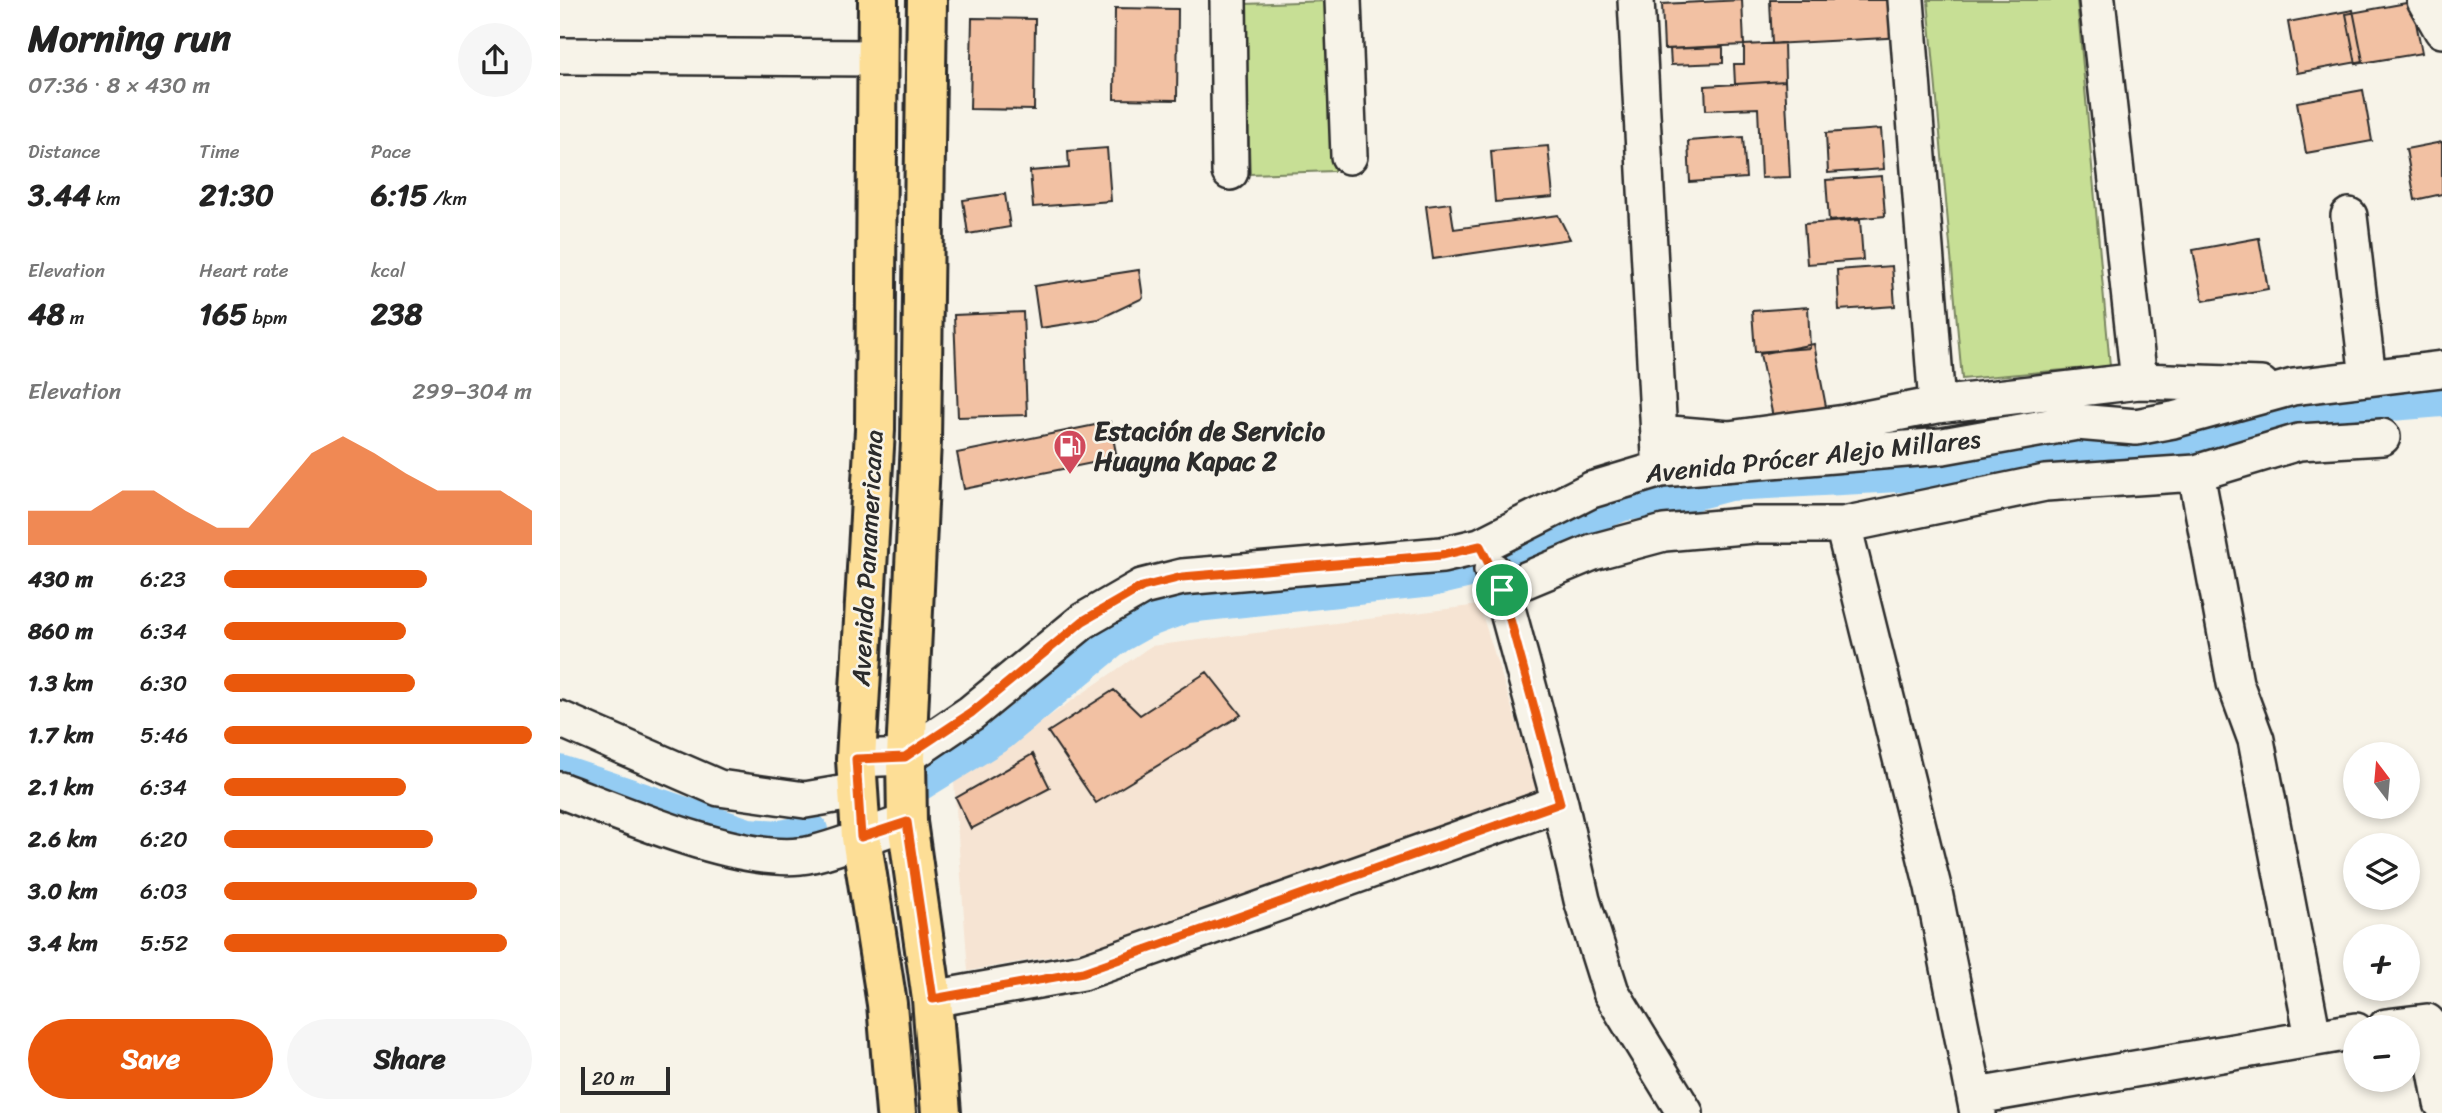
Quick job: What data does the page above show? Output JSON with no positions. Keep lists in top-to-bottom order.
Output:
{
  "streets": {
    "main road": ["Avenida Panamericana"],
    "street": ["Avenida Prócer Alejo Millares"]
  },
  "crossings": [
    ["Avenida Prócer Alejo Millares", "Avenida Panamericana"]
  ],
  "places": {
    "fuel station": ["Estación de Servicio Huayna Kapac 2"]
  },
  "scale_bar": "20 m",
  "north": "top",
  "page": {
    "heading": ["Morning run", "07:36 · 8 × 430 m"],
    "stats": [
      ["Distance", "3.44 km"],
      ["Time", "21:30"],
      ["Pace", "6:15 /km"],
      ["Elevation", "48 m"],
      ["Heart rate", "165 bpm"],
      ["kcal", "238"]
    ],
    "chart": ["Elevation", "299–304 m"],
    "list": [
      {
        "name": "430 m",
        "note": "6:23"
      },
      {
        "name": "860 m",
        "note": "6:34"
      },
      {
        "name": "1.3 km",
        "note": "6:30"
      },
      {
        "name": "1.7 km",
        "note": "5:46"
      },
      {
        "name": "2.1 km",
        "note": "6:34"
      },
      {
        "name": "2.6 km",
        "note": "6:20"
      },
      {
        "name": "3.0 km",
        "note": "6:03"
      },
      {
        "name": "3.4 km",
        "note": "5:52"
      }
    ],
    "map_buttons": ["+", "−"],
    "buttons": ["Save", "Share"],
    "scale": "20 m"
  }
}
